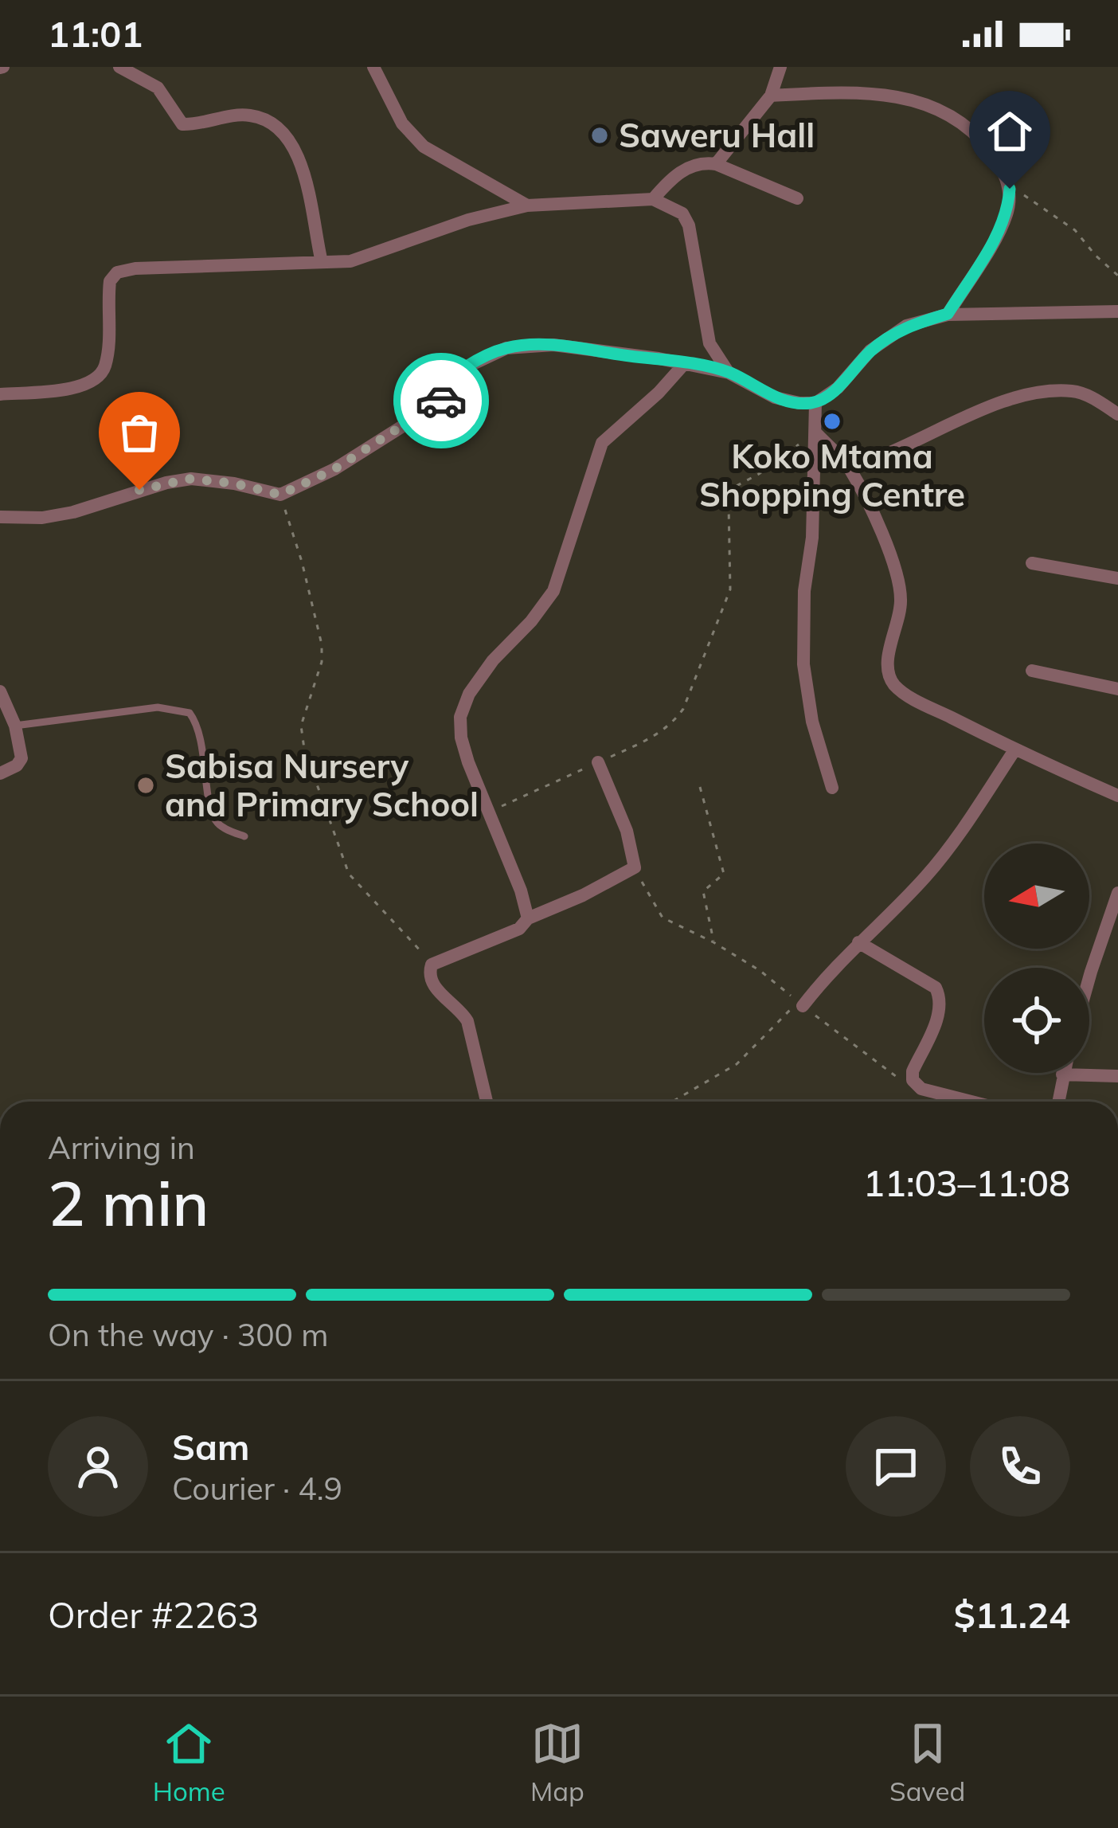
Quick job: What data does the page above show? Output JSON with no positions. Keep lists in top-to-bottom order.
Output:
{
  "places": ["Saweru Hall", "Koko Mtama Shopping Centre", "Sabisa Nursery and Primary School"],
  "north": "left",
  "page": {
    "status": "11:01",
    "heading": ["2 min", "Arriving in", "11:03–11:08"],
    "panel": [
      "Sam",
      "Courier · 4.9",
      "Order #2263",
      "$11.24"
    ],
    "bar": "On the way · 300 m",
    "tabs": ["Home", "Map", "Saved"]
  }
}
